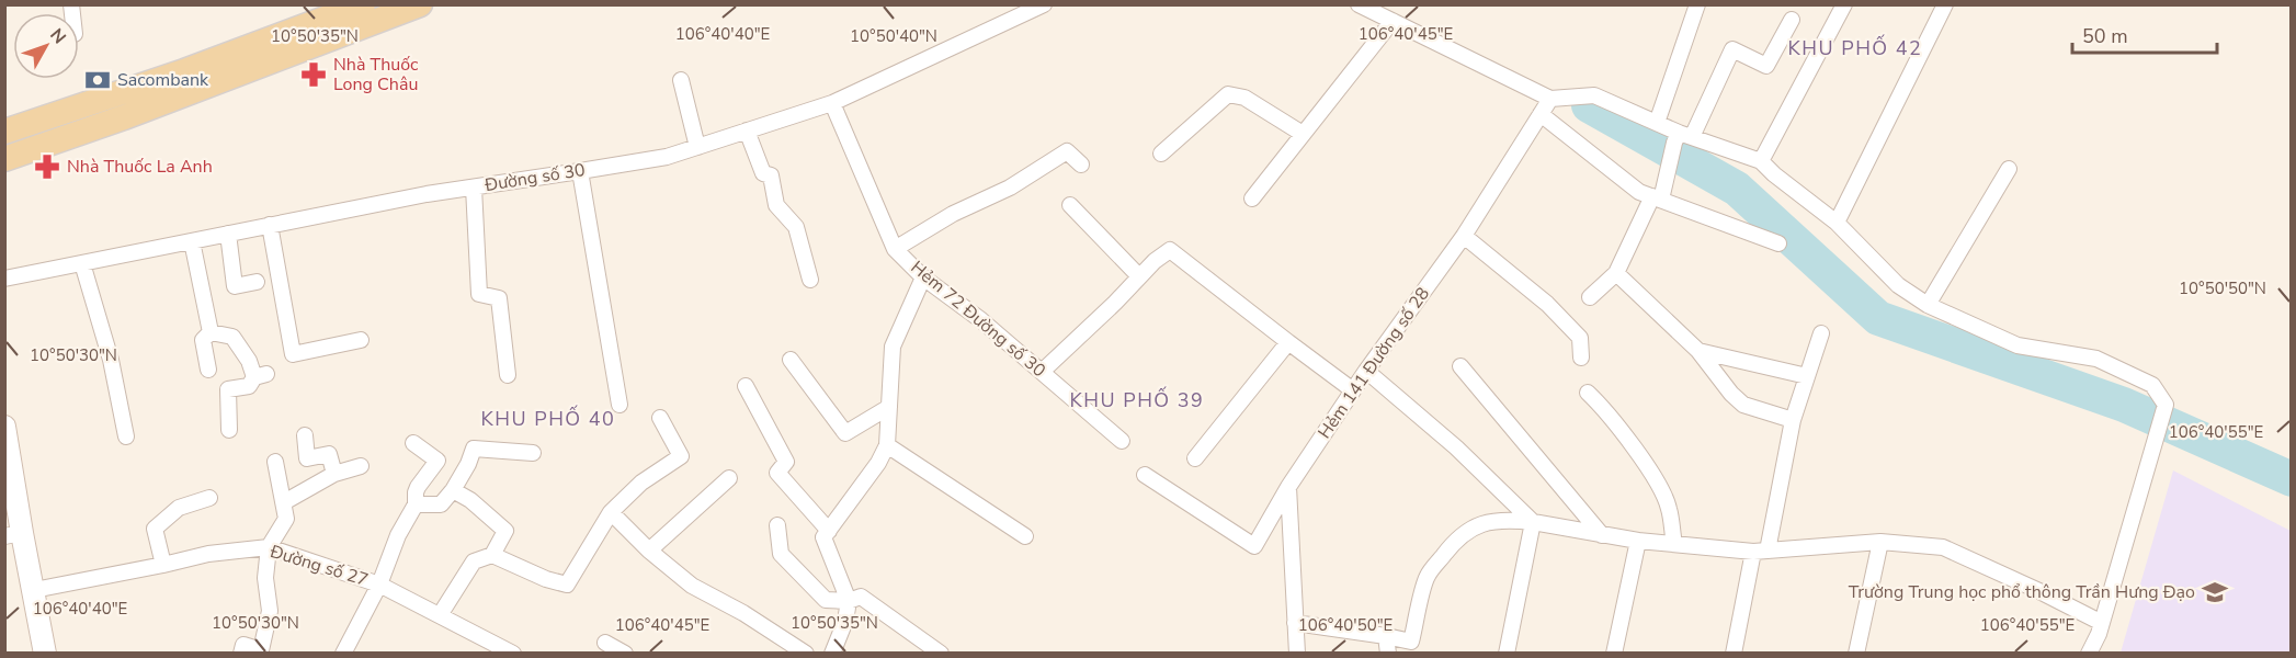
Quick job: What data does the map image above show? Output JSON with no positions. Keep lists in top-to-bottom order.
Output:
{
  "streets": {
    "street": [
      "Đường số 30",
      "Hẻm 72 Đường số 30",
      "Hẻm 141 Đường số 28",
      "Đường số 27"
    ]
  },
  "crossings": [
    ["Đường số 30", "Hẻm 72 Đường số 30"]
  ],
  "districts": ["KHU PHỐ 42", "KHU PHỐ 39", "KHU PHỐ 40"],
  "places": {
    "pharmacy": ["Nhà Thuốc Long Châu", "Nhà Thuốc La Anh"],
    "bank": ["Sacombank"],
    "school or university": ["Trường Trung học phổ thông Trần Hưng Đạo"]
  },
  "scale_bar": "50 m",
  "north": "top right",
  "coordinates": [
    "106°40'40\"E",
    "106°40'45\"E",
    "10°50'35\"N",
    "10°50'40\"N",
    "10°50'50\"N",
    "10°50'30\"N",
    "106°40'55\"E",
    "106°40'50\"E"
  ]
}
